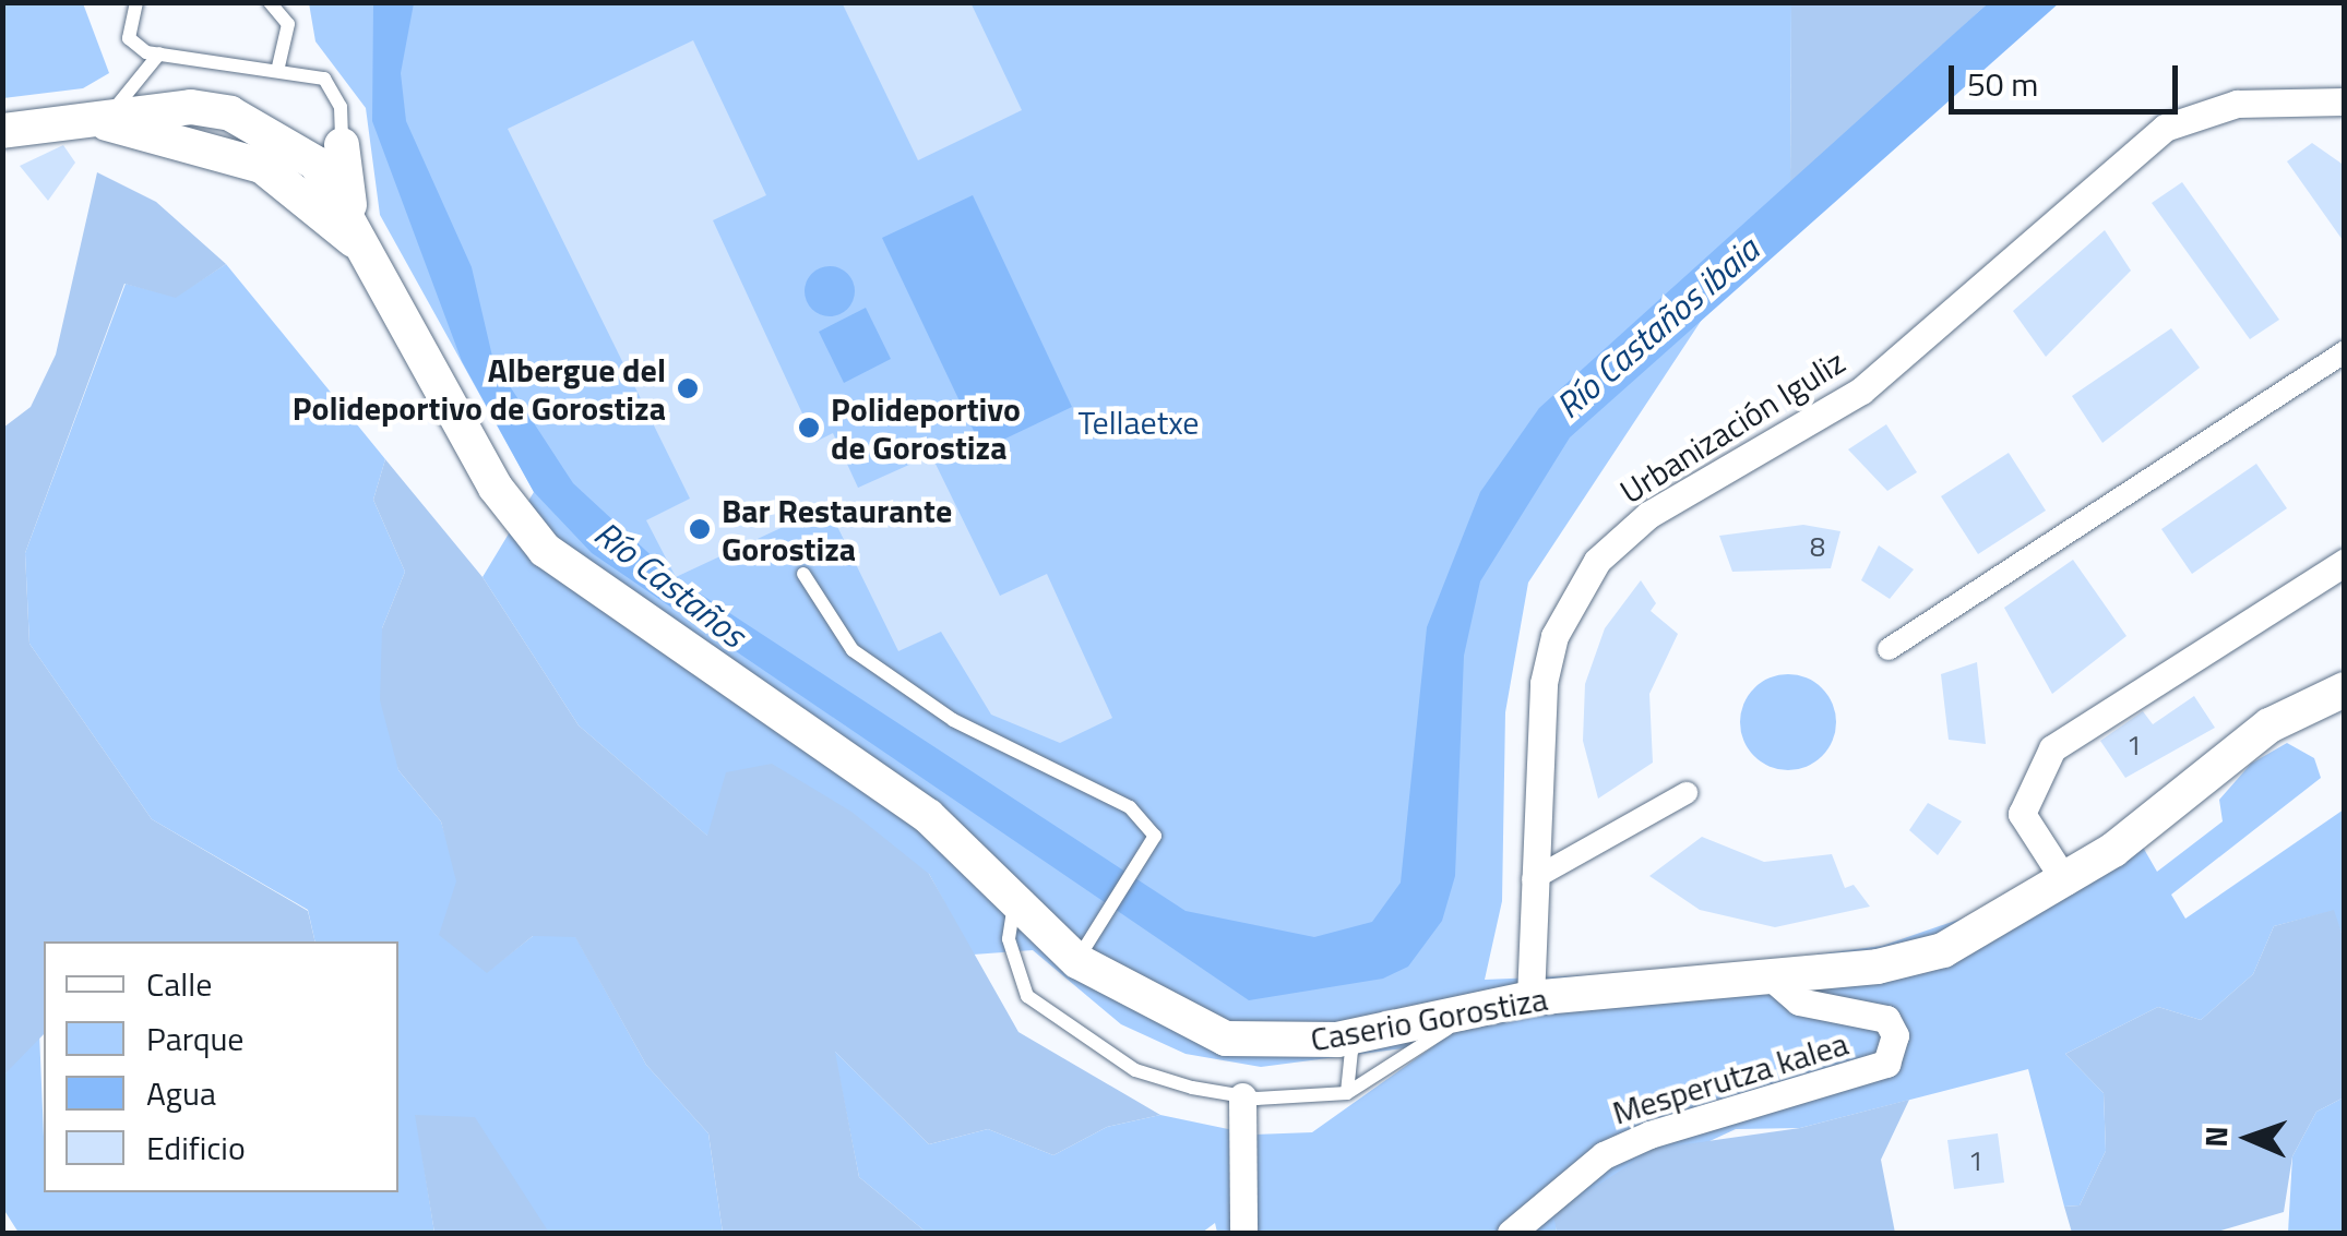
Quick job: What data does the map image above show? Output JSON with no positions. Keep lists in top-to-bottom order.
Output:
{
  "streets": {
    "street": ["Urbanización Iguliz", "Caserio Gorostiza", "Mesperutza kalea"]
  },
  "crossings": [
    ["Urbanización Iguliz", "Caserio Gorostiza"],
    ["Caserio Gorostiza", "Mesperutza kalea"]
  ],
  "water": ["Río Castaños ibaia", "Río Castaños"],
  "parks": ["Tellaetxe"],
  "places": ["Albergue del Polideportivo de Gorostiza", "Polideportivo de Gorostiza", "Bar Restaurante Gorostiza"],
  "house_numbers": ["8", "1", "1"],
  "legend": [
    "Calle",
    "Parque",
    "Agua",
    "Edificio"
  ],
  "scale_bar": "50 m",
  "north": "left"
}
